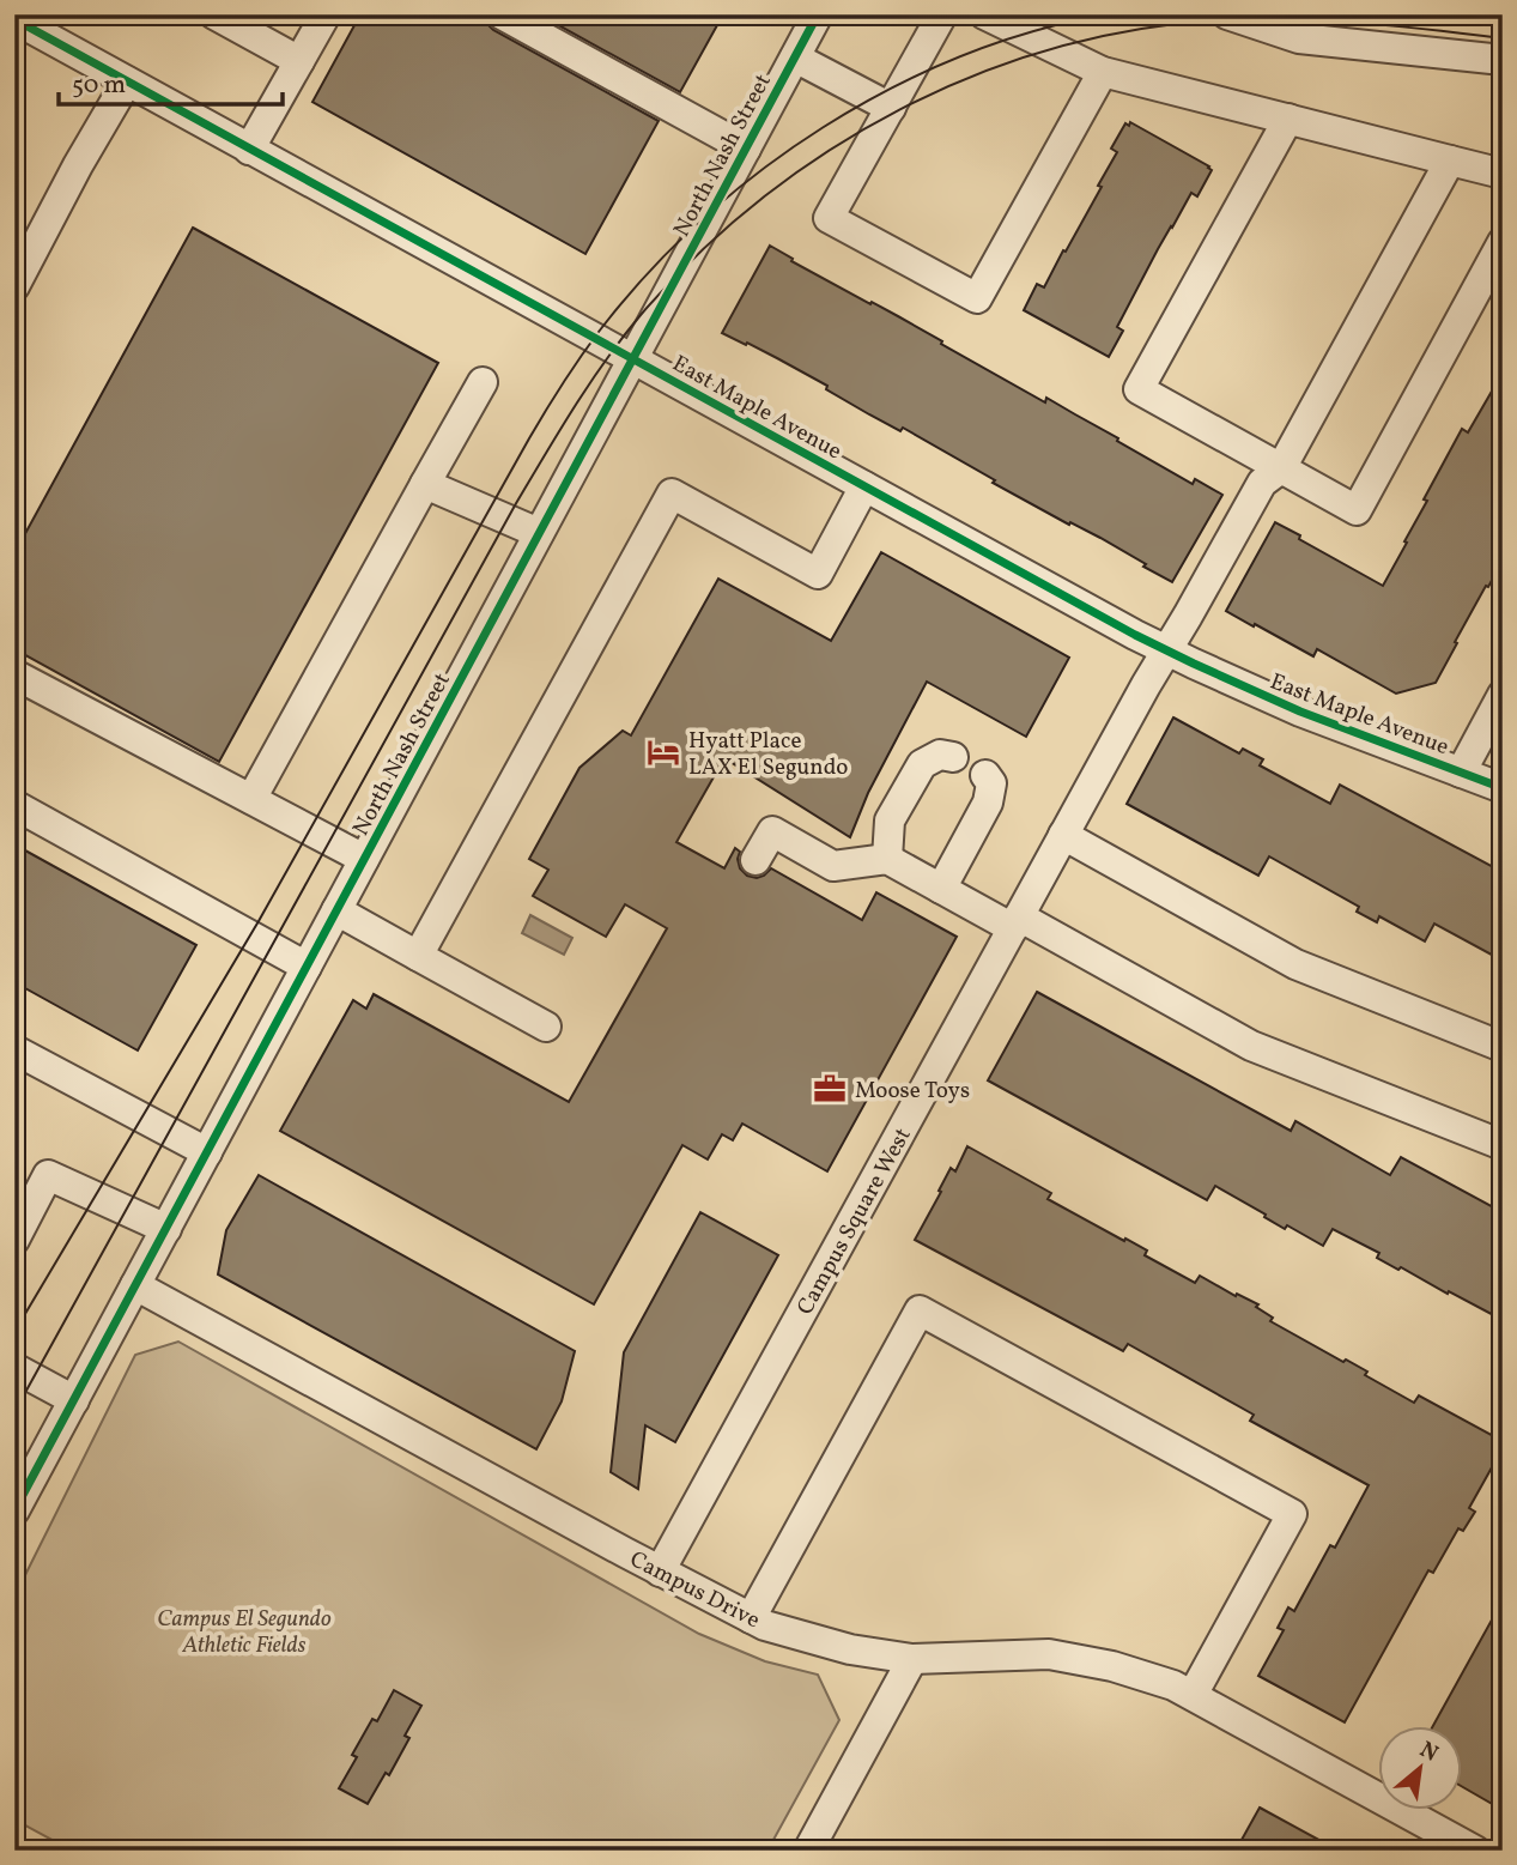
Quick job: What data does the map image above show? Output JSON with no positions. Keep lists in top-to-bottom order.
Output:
{
  "streets": {
    "street": [
      "North Nash Street",
      "East Maple Avenue",
      "Campus Square West",
      "Campus Drive"
    ]
  },
  "crossings": [
    ["North Nash Street", "East Maple Avenue"],
    ["North Nash Street", "Campus Drive"],
    ["East Maple Avenue", "Campus Square West"],
    ["Campus Square West", "Campus Drive"]
  ],
  "parks": ["Campus El Segundo Athletic Fields"],
  "places": {
    "hotel": ["Hyatt Place LAX El Segundo"],
    "office": ["Moose Toys"]
  },
  "scale_bar": "50 m",
  "north": "top right"
}
